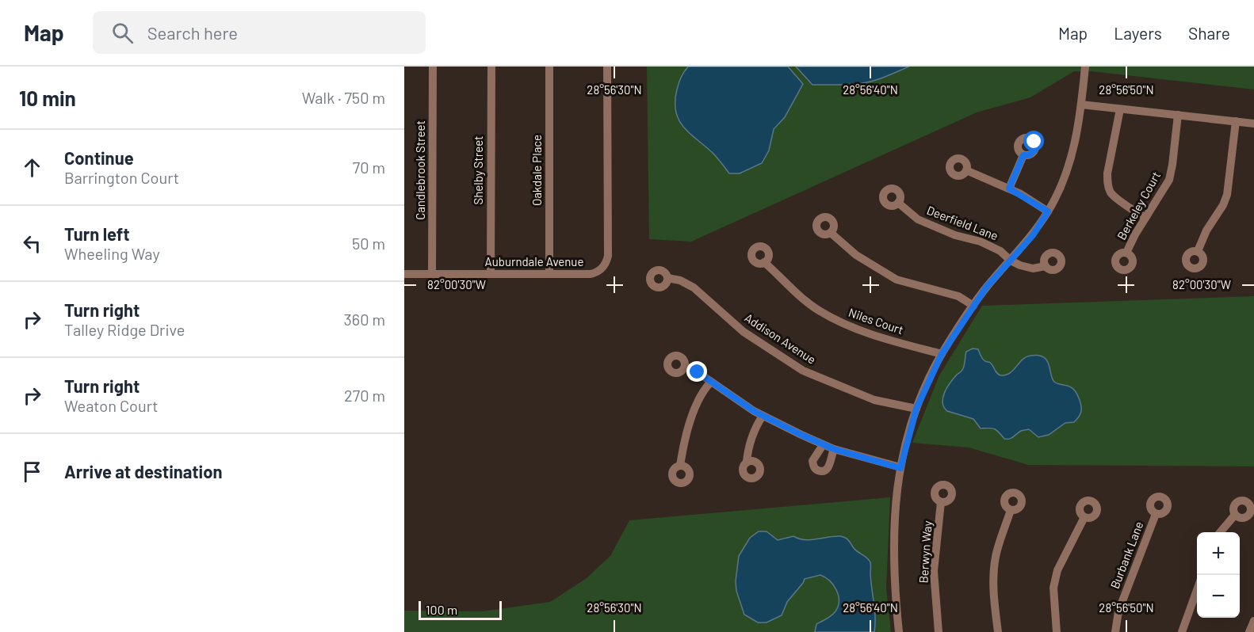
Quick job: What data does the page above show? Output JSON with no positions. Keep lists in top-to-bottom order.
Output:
{
  "streets": {
    "street": [
      "Candlebrook Street",
      "Shelby Street",
      "Oakdale Place",
      "Berkeley Court",
      "Deerfield Lane",
      "Auburndale Avenue",
      "Niles Court",
      "Addison Avenue",
      "Berwyn Way",
      "Burbank Lane"
    ]
  },
  "crossings": [
    ["Candlebrook Street", "Auburndale Avenue"],
    ["Shelby Street", "Auburndale Avenue"],
    ["Oakdale Place", "Auburndale Avenue"]
  ],
  "scale_bar": "100 m",
  "page": {
    "header": "Map",
    "search": "Search here",
    "nav": ["Map", "Layers", "Share"],
    "heading": ["10 min", "Walk · 750 m"],
    "list": [
      ["Continue", "Barrington Court", "70 m"],
      ["Turn left", "Wheeling Way", "50 m"],
      ["Turn right", "Talley Ridge Drive", "360 m"],
      ["Turn right", "Weaton Court", "270 m"],
      "Arrive at destination"
    ],
    "map_buttons": ["+", "−"],
    "scale": "100 m"
  },
  "coordinates": [
    "28°56'30\"N",
    "28°56'40\"N",
    "28°56'50\"N",
    "82°00'30\"W"
  ]
}
